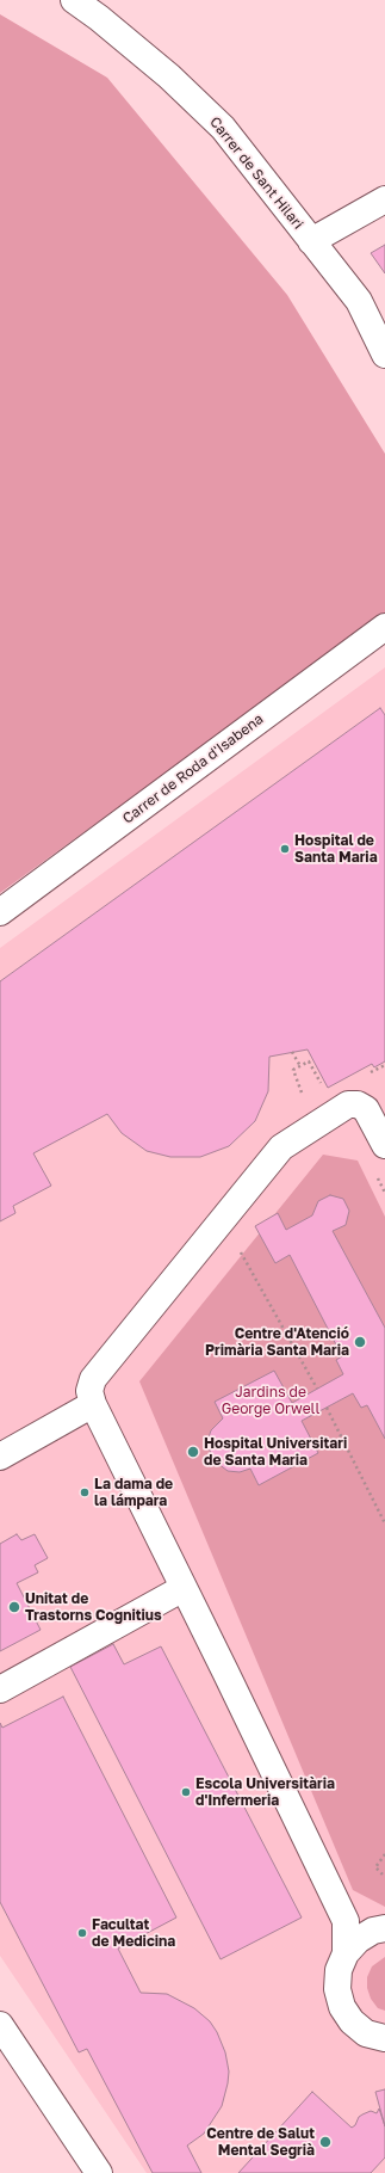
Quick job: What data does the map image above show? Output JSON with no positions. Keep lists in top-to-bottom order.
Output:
{
  "streets": {
    "street": ["Carrer de Sant Hilari", "Carrer de Roda d'Isabena"]
  },
  "parks": ["Jardins de George Orwell"],
  "places": [
    "Hospital de Santa Maria",
    "Centre d'Atenció Primària Santa Maria",
    "Hospital Universitari de Santa Maria",
    "La dama de la lámpara",
    "Unitat de Trastorns Cognitius",
    "Escola Universitària d'Infermeria",
    "Facultat de Medicina",
    "Centre de Salut Mental Segrià"
  ]
}
